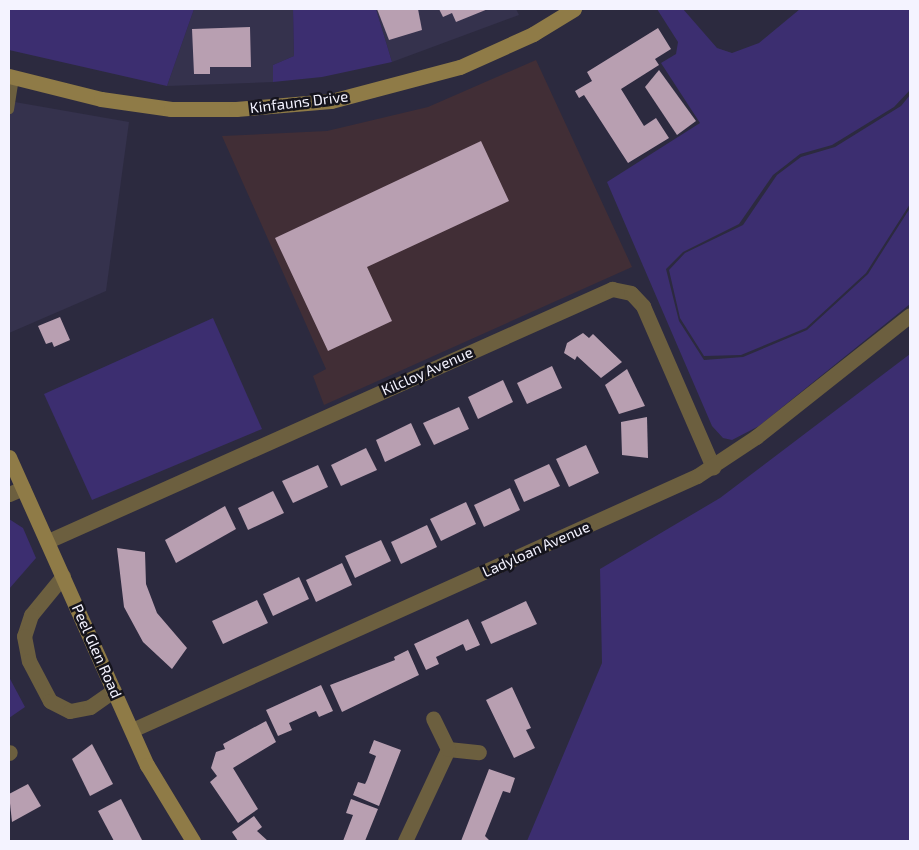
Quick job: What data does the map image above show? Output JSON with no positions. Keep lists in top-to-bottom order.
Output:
{
  "streets": {
    "street": [
      "Kinfauns Drive",
      "Kilcloy Avenue",
      "Ladyloan Avenue",
      "Peel Glen Road"
    ]
  },
  "crossings": [
    ["Kilcloy Avenue", "Ladyloan Avenue"],
    ["Kilcloy Avenue", "Peel Glen Road"],
    ["Ladyloan Avenue", "Peel Glen Road"]
  ]
}
